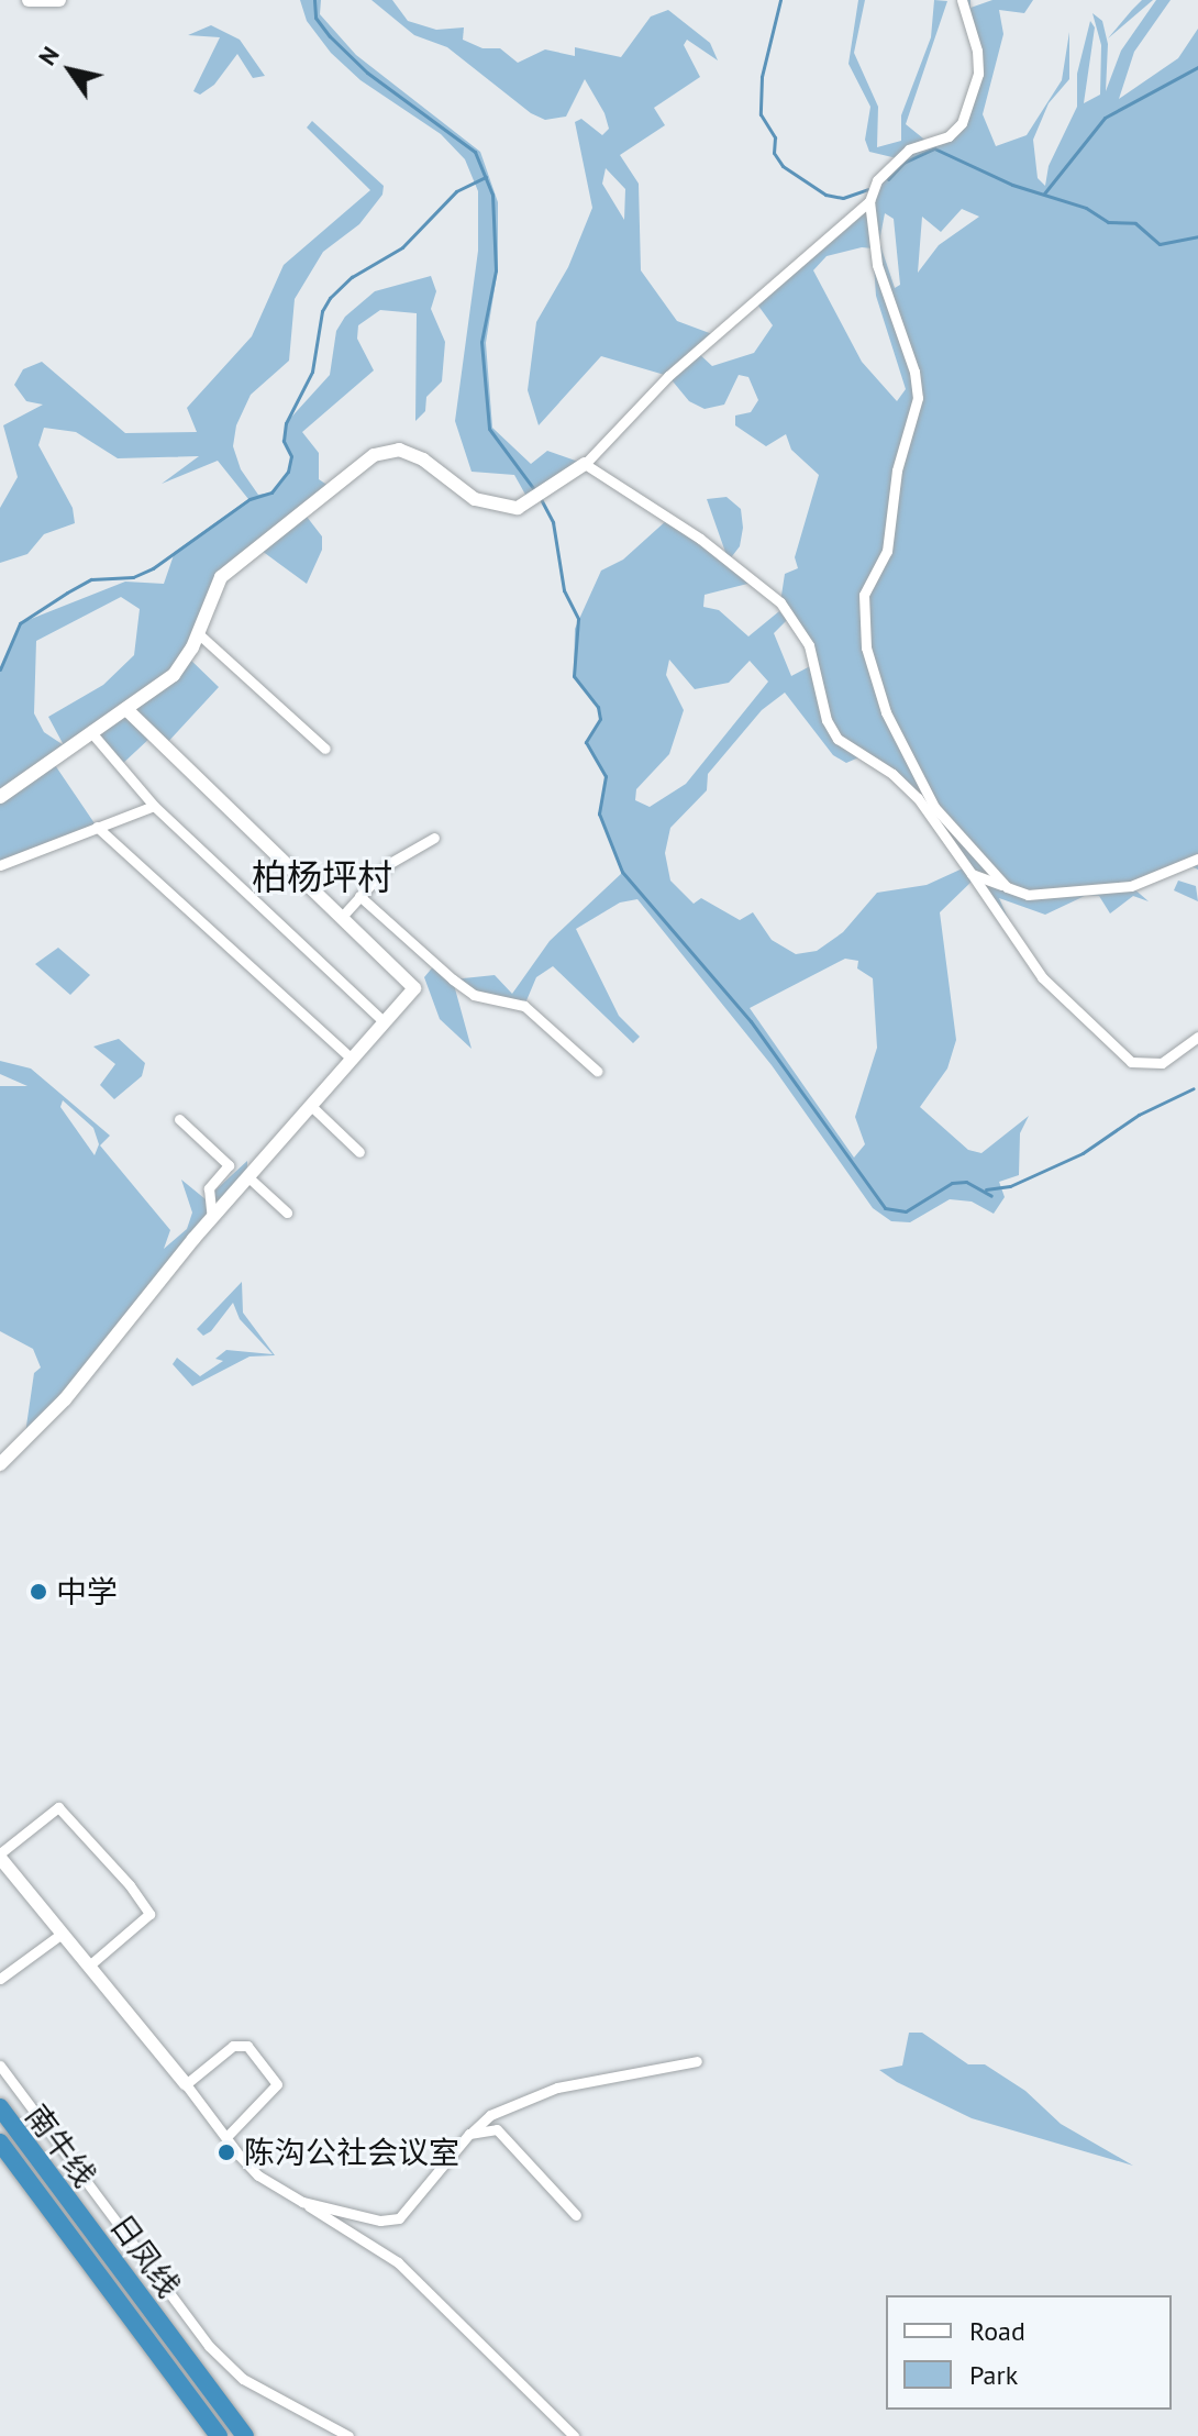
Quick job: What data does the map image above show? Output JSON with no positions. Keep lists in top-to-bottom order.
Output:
{
  "streets": {
    "highway": ["日凤线"],
    "street": ["南牛线"]
  },
  "districts": ["柏杨坪村"],
  "places": ["中学", "陈沟公社会议室"],
  "legend": ["Road", "Park"],
  "north": "top left"
}
